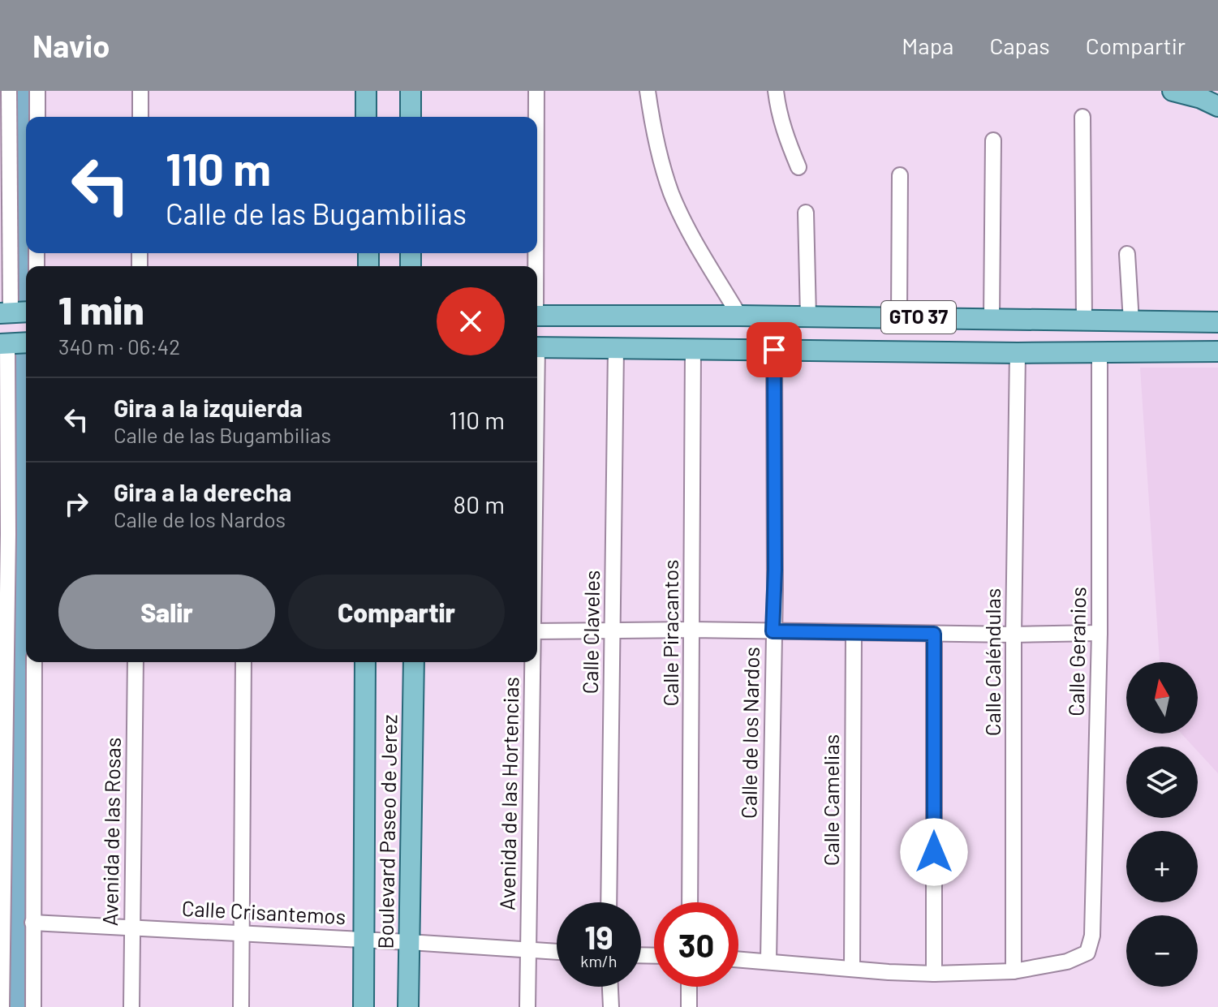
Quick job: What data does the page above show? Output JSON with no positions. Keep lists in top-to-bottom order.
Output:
{
  "streets": {
    "main road": ["GTO 37", "Boulevard Paseo de Jerez"],
    "street": [
      "Calle Claveles",
      "Calle Piracantos",
      "Calle Geranios",
      "Calle Caléndulas",
      "Calle de los Nardos",
      "Avenida de las Hortencias",
      "Calle Camelias",
      "Avenida de las Rosas",
      "Calle Crisantemos"
    ]
  },
  "crossings": [
    ["GTO 37", "Calle Claveles"],
    ["GTO 37", "Calle Piracantos"],
    ["GTO 37", "Calle Geranios"],
    ["GTO 37", "Calle Caléndulas"],
    ["GTO 37", "Calle de los Nardos"],
    ["Calle Geranios", "Calle Caléndulas"],
    ["Avenida de las Hortencias", "Calle Crisantemos"],
    ["Avenida de las Rosas", "Calle Crisantemos"],
    ["Boulevard Paseo de Jerez", "Calle Crisantemos"]
  ],
  "north": "top",
  "page": {
    "header": "Navio",
    "nav": ["Mapa", "Capas", "Compartir"],
    "turn": ["110 m", "Calle de las Bugambilias"],
    "heading": ["1 min", "340 m · 06:42"],
    "list": [
      {
        "name": "Gira a la izquierda",
        "note": "Calle de las Bugambilias",
        "value": "110 m"
      },
      {
        "name": "Gira a la derecha",
        "note": "Calle de los Nardos",
        "value": "80 m"
      }
    ],
    "buttons": ["Salir", "Compartir"],
    "map_buttons": ["+", "−"],
    "speed": "19 km/h",
    "limit": "30"
  }
}
